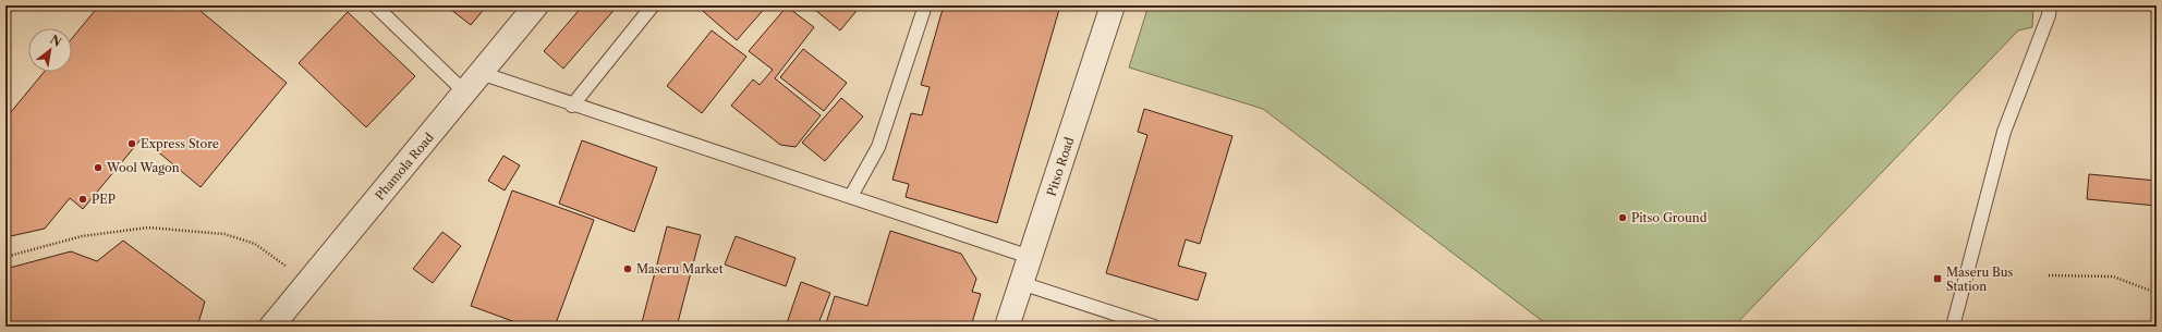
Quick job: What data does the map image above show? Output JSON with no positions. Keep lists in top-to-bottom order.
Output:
{
  "streets": {
    "street": ["Phamola Road", "Pitso Road"]
  },
  "places": {
    "other": [
      "Express Store",
      "Wool Wagon",
      "PEP",
      "Pitso Ground",
      "Maseru Market"
    ],
    "transit": ["Maseru Bus Station"]
  },
  "north": "top right"
}
